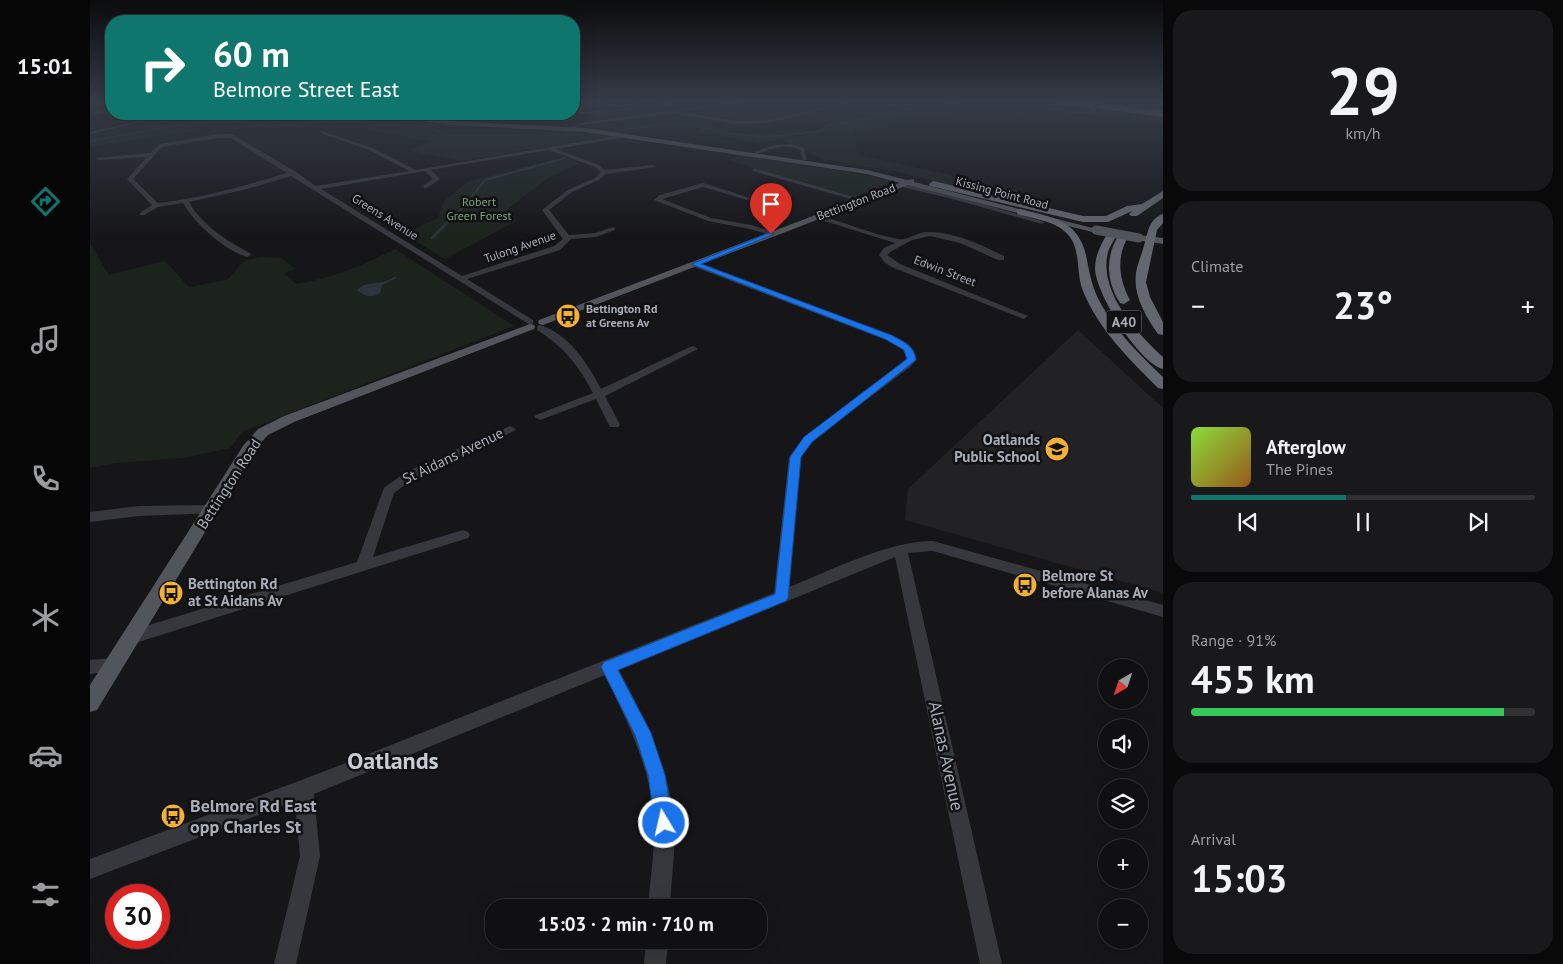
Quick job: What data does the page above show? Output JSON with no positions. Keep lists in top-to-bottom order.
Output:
{
  "streets": {
    "highway": ["A40"],
    "main road": ["Kissing Point Road", "Bettington Road"],
    "street": [
      "Greens Avenue",
      "Tulong Avenue",
      "Edwin Street",
      "St Aidans Avenue",
      "Alanas Avenue"
    ]
  },
  "crossings": [
    ["Kissing Point Road", "Bettington Road"],
    ["Bettington Road", "Greens Avenue"],
    ["Greens Avenue", "Tulong Avenue"]
  ],
  "districts": ["Oatlands"],
  "parks": ["Robert Green Forest"],
  "places": {
    "bus stop": [
      "Bettington Rd at Greens Av",
      "Belmore St before Alanas Av",
      "Bettington Rd at St Aidans Av",
      "Belmore Rd East opp Charles St"
    ],
    "school or university": ["Oatlands Public School"]
  },
  "north": "bottom left",
  "page": {
    "tabs": "15:01",
    "tile": [
      ["29", "km/h"],
      "Climate",
      ["Range · 91%", "455 km"],
      ["Arrival", "15:03"]
    ],
    "turn": ["60 m", "Belmore Street East"],
    "heat": ["−", "23°", "+"],
    "song": ["Afterglow", "The Pines"],
    "map_buttons": ["+", "−"],
    "limit": "30",
    "trip": "15:03 · 2 min · 710 m"
  }
}
